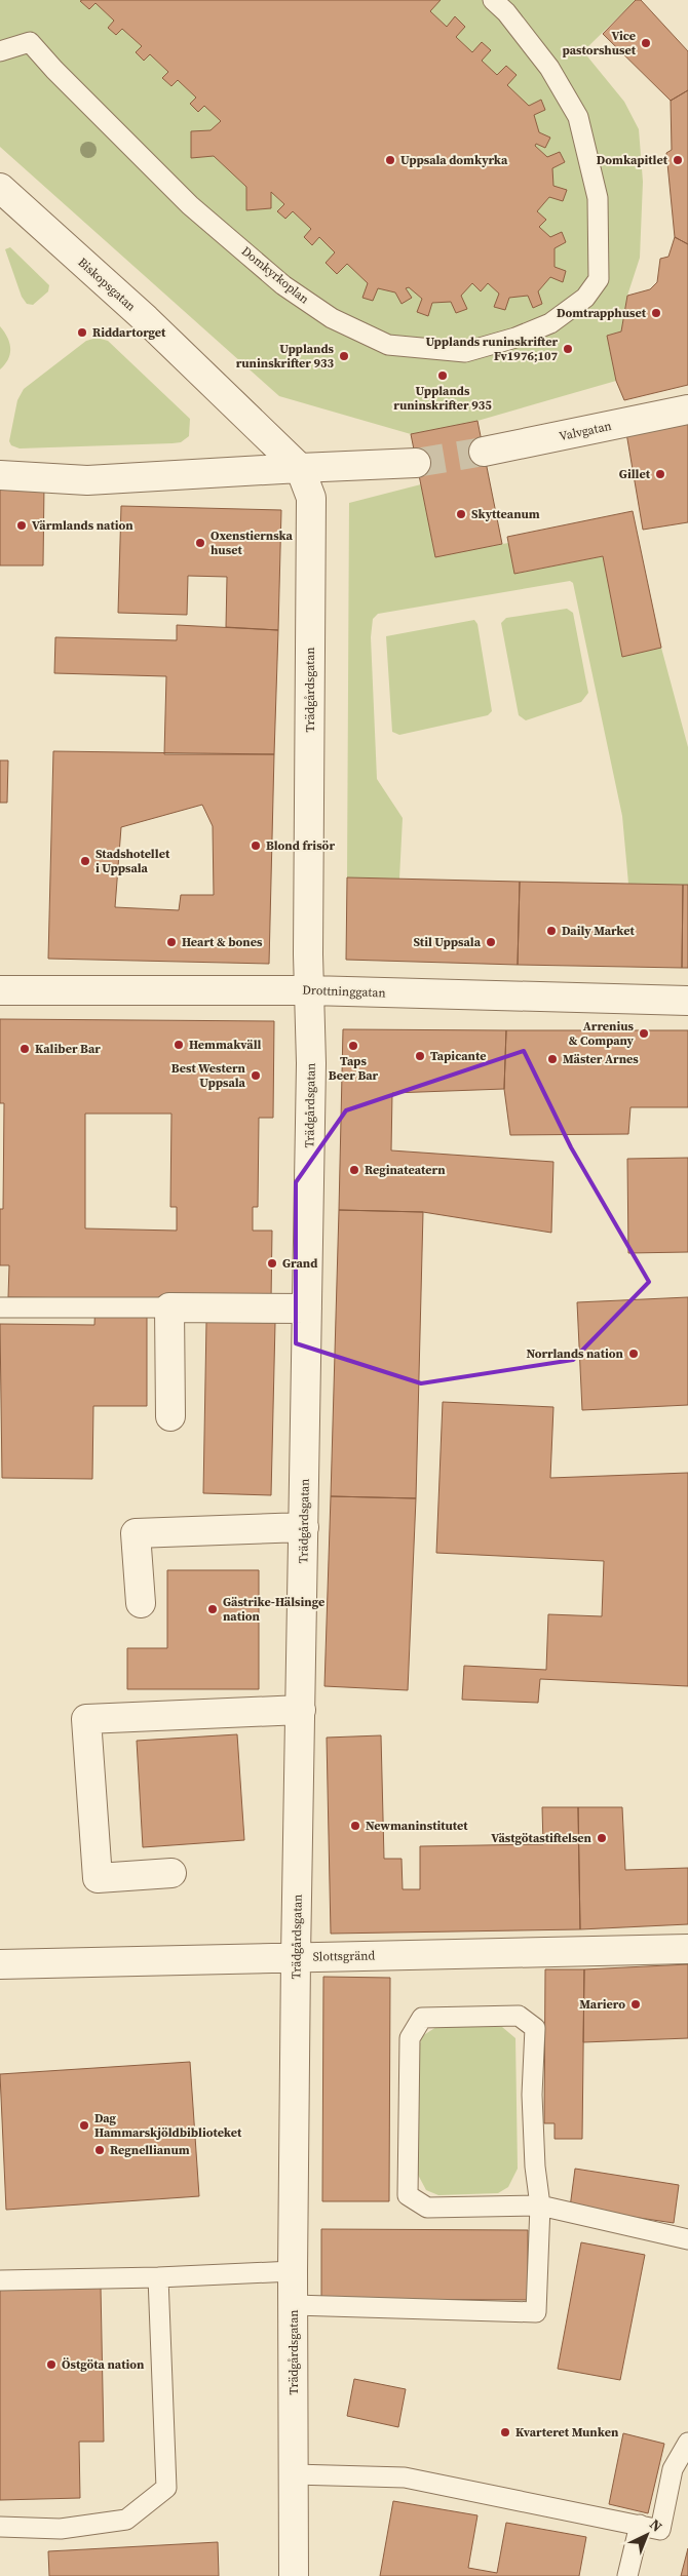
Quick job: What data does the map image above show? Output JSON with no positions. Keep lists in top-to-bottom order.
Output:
{
  "streets": {
    "street": [
      "Biskopsgatan",
      "Valvgatan",
      "Trädgårdsgatan",
      "Drottninggatan",
      "Slottsgränd"
    ],
    "lane": ["Domkyrkoplan"]
  },
  "crossings": [
    ["Biskopsgatan", "Trädgårdsgatan"],
    ["Trädgårdsgatan", "Drottninggatan"],
    ["Trädgårdsgatan", "Slottsgränd"]
  ],
  "places": [
    "Vice pastorshuset",
    "Uppsala domkyrka",
    "Domkapitlet",
    "Domtrapphuset",
    "Riddartorget",
    "Upplands runinskrifter Fv1976;107",
    "Upplands runinskrifter 933",
    "Upplands runinskrifter 935",
    "Gillet",
    "Skytteanum",
    "Värmlands nation",
    "Oxenstiernska huset",
    "Blond frisör",
    "Stadshotellet i Uppsala",
    "Daily Market",
    "Heart & bones",
    "Stil Uppsala",
    "Arrenius & Company",
    "Hemmakväll",
    "Taps Beer Bar",
    "Kaliber Bar",
    "Tapicante",
    "Mäster Arnes",
    "Best Western Uppsala",
    "Reginateatern",
    "Grand",
    "Norrlands nation",
    "Gästrike-Hälsinge nation",
    "Newmaninstitutet",
    "Västgötastiftelsen",
    "Mariero",
    "Dag Hammarskjöldbiblioteket",
    "Regnellianum",
    "Östgöta nation",
    "Kvarteret Munken"
  ],
  "north": "top right"
}
